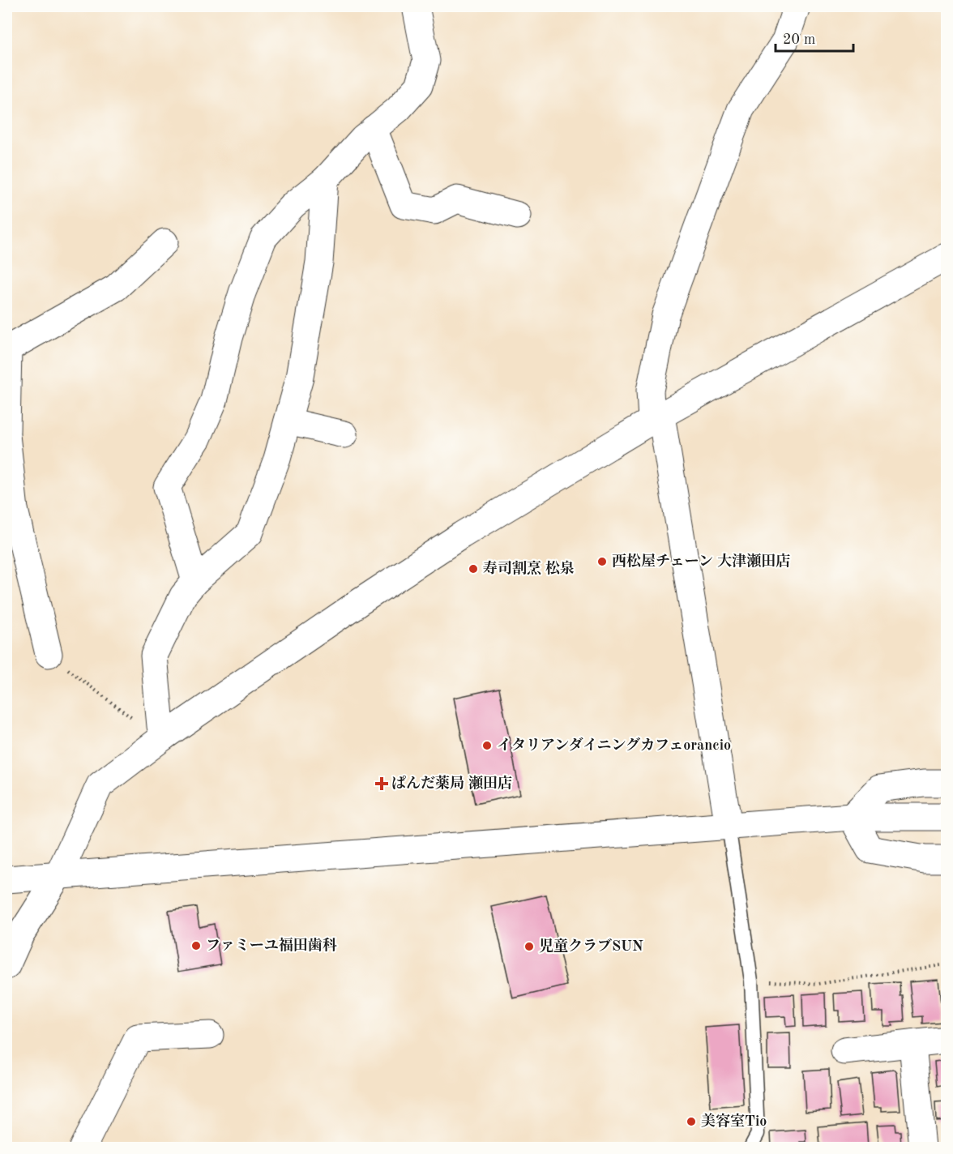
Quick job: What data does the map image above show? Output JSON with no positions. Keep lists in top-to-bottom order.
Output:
{
  "places": {
    "other": [
      "西松屋チェーン 大津瀬田店",
      "寿司割烹 松泉",
      "イタリアンダイニングカフェorancio",
      "ファミーユ福田歯科",
      "児童クラブSUN",
      "美容室Tio"
    ],
    "health": ["ぱんだ薬局 瀬田店"]
  },
  "scale_bar": "20 m"
}
